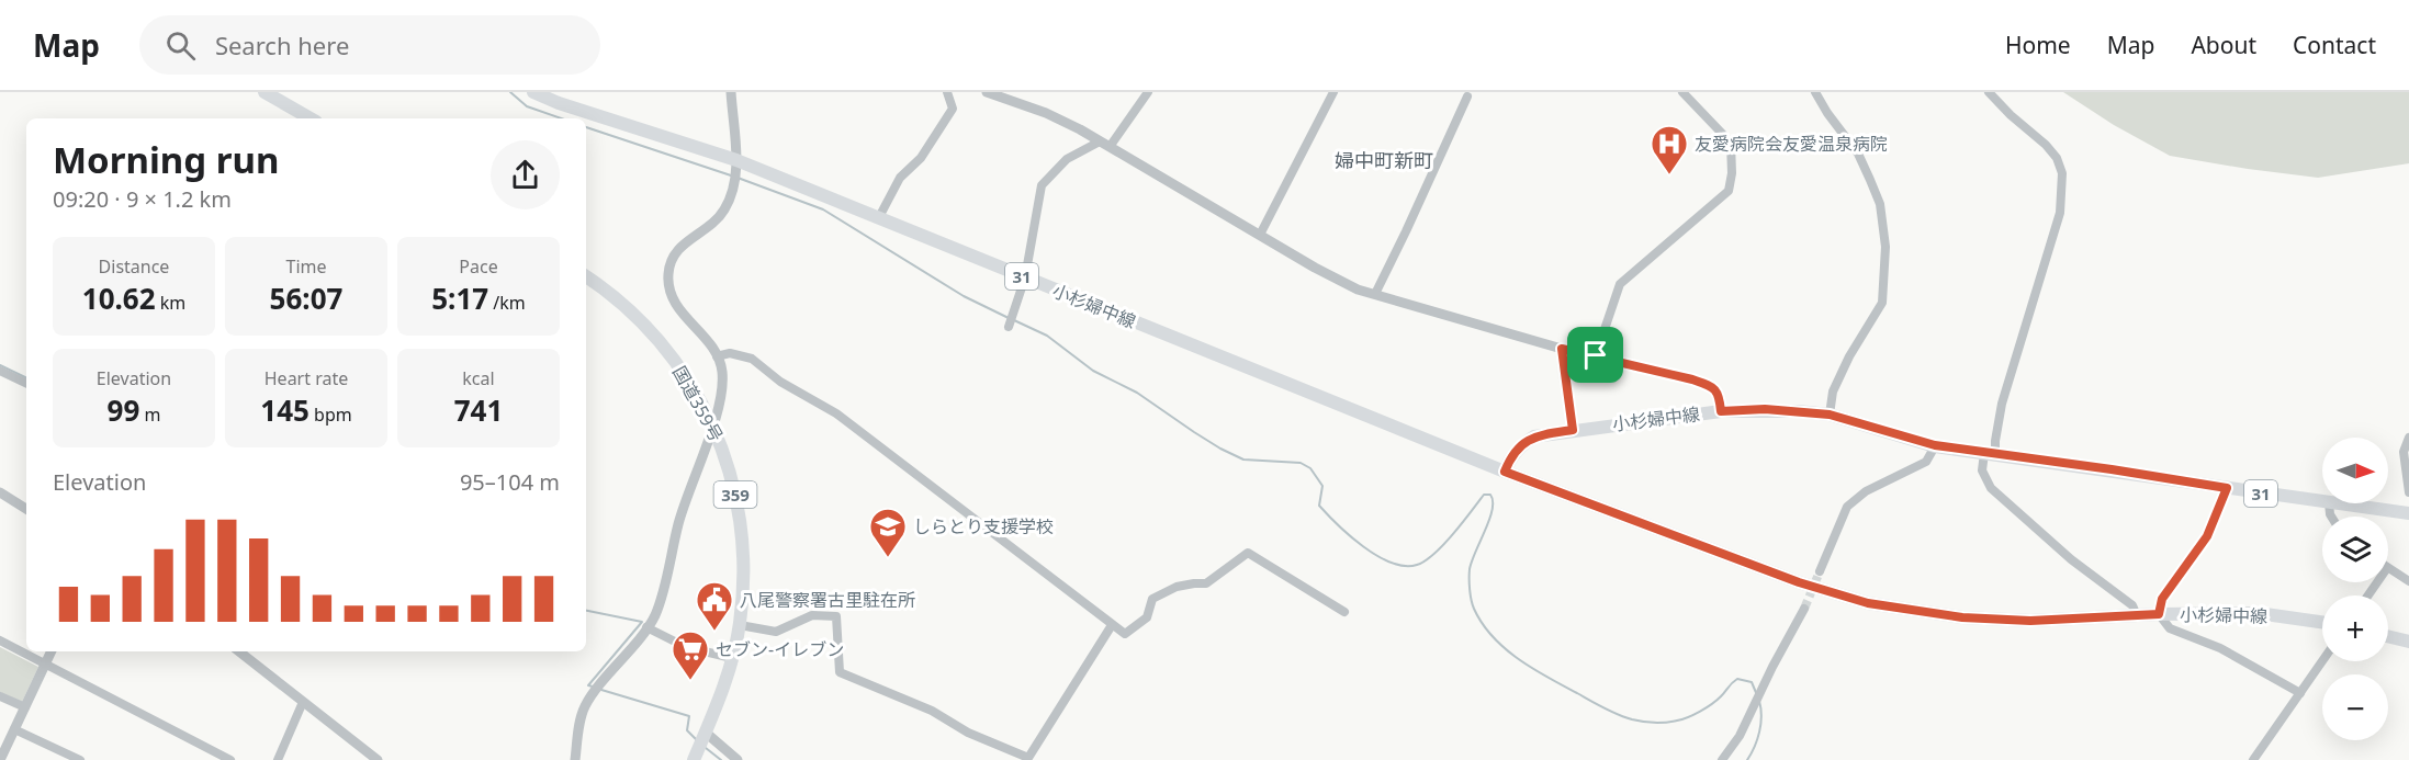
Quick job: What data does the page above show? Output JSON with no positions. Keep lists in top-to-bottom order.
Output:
{
  "streets": {
    "main road": [
      "31",
      "小杉婦中線",
      "国道359号",
      "359"
    ]
  },
  "districts": ["婦中町新町"],
  "places": {
    "hospital": ["友愛病院会友愛温泉病院"],
    "school or university": ["しらとり支援学校"],
    "public building": ["八尾警察署古里駐在所"],
    "supermarket": ["セブン-イレブン"]
  },
  "north": "right",
  "page": {
    "header": "Map",
    "search": "Search here",
    "nav": [
      "Home",
      "Map",
      "About",
      "Contact"
    ],
    "heading": ["Morning run", "09:20 · 9 × 1.2 km"],
    "stats": [
      ["Distance", "10.62 km"],
      ["Time", "56:07"],
      ["Pace", "5:17 /km"],
      ["Elevation", "99 m"],
      ["Heart rate", "145 bpm"],
      ["kcal", "741"]
    ],
    "map_buttons": ["+", "−"],
    "chart": ["Elevation", "95–104 m"]
  }
}
